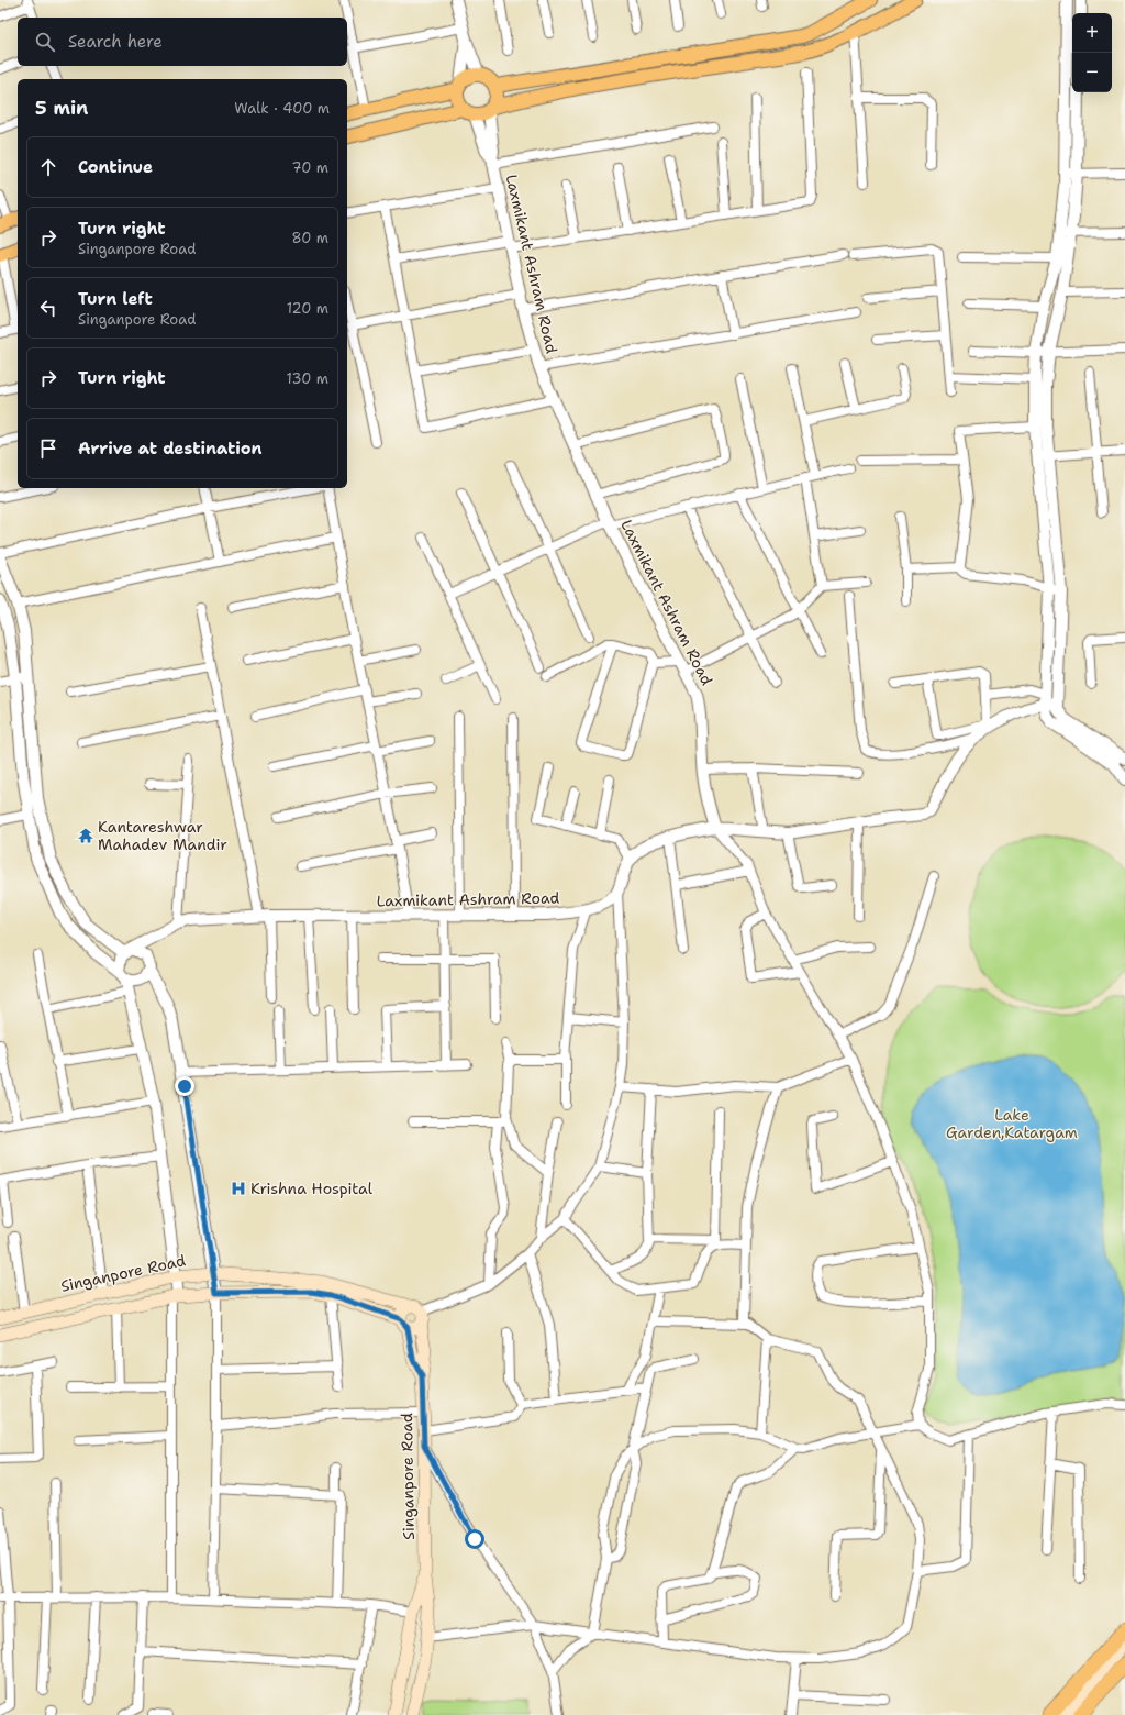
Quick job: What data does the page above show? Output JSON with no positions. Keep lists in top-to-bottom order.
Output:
{
  "streets": {
    "main road": ["Singanpore Road"],
    "street": ["Laxmikant Ashram Road"]
  },
  "parks": ["Lake Garden,Katargam"],
  "places": {
    "temple": ["Kantareshwar Mahadev Mandir"],
    "hospital": ["Krishna Hospital"]
  },
  "page": {
    "map_buttons": ["+", "−"],
    "search": "Search here",
    "heading": ["5 min", "Walk · 400 m"],
    "list": [
      ["Continue", "70 m"],
      ["Turn right", "Singanpore Road", "80 m"],
      ["Turn left", "Singanpore Road", "120 m"],
      ["Turn right", "130 m"],
      "Arrive at destination"
    ]
  }
}
